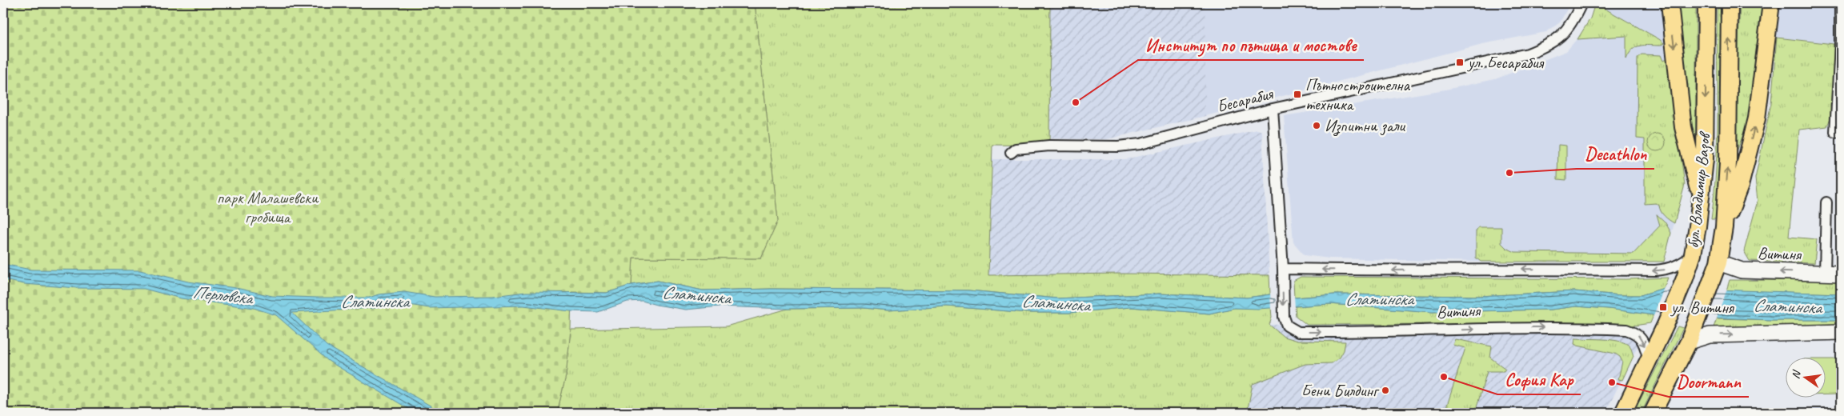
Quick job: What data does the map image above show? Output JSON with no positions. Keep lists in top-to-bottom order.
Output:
{
  "streets": {
    "main road": ["бул. Владимир Вазов"],
    "street": ["Бесарабия", "Витиня"]
  },
  "crossings": [
    ["Бесарабия", "Витиня"],
    ["бул. Владимир Вазов", "Витиня"]
  ],
  "water": ["Перловска", "Слатинска"],
  "parks": ["парк Малашевски гробища"],
  "places": {
    "transit": ["ул. Бесарабия", "Пътностроителна техника", "ул. Витиня"],
    "other": [
      "Институт по пътища и мостове",
      "Изпитни зали",
      "Decathlon",
      "София Кар",
      "Doormann",
      "Бени Билдинг"
    ]
  },
  "north": "left"
}
